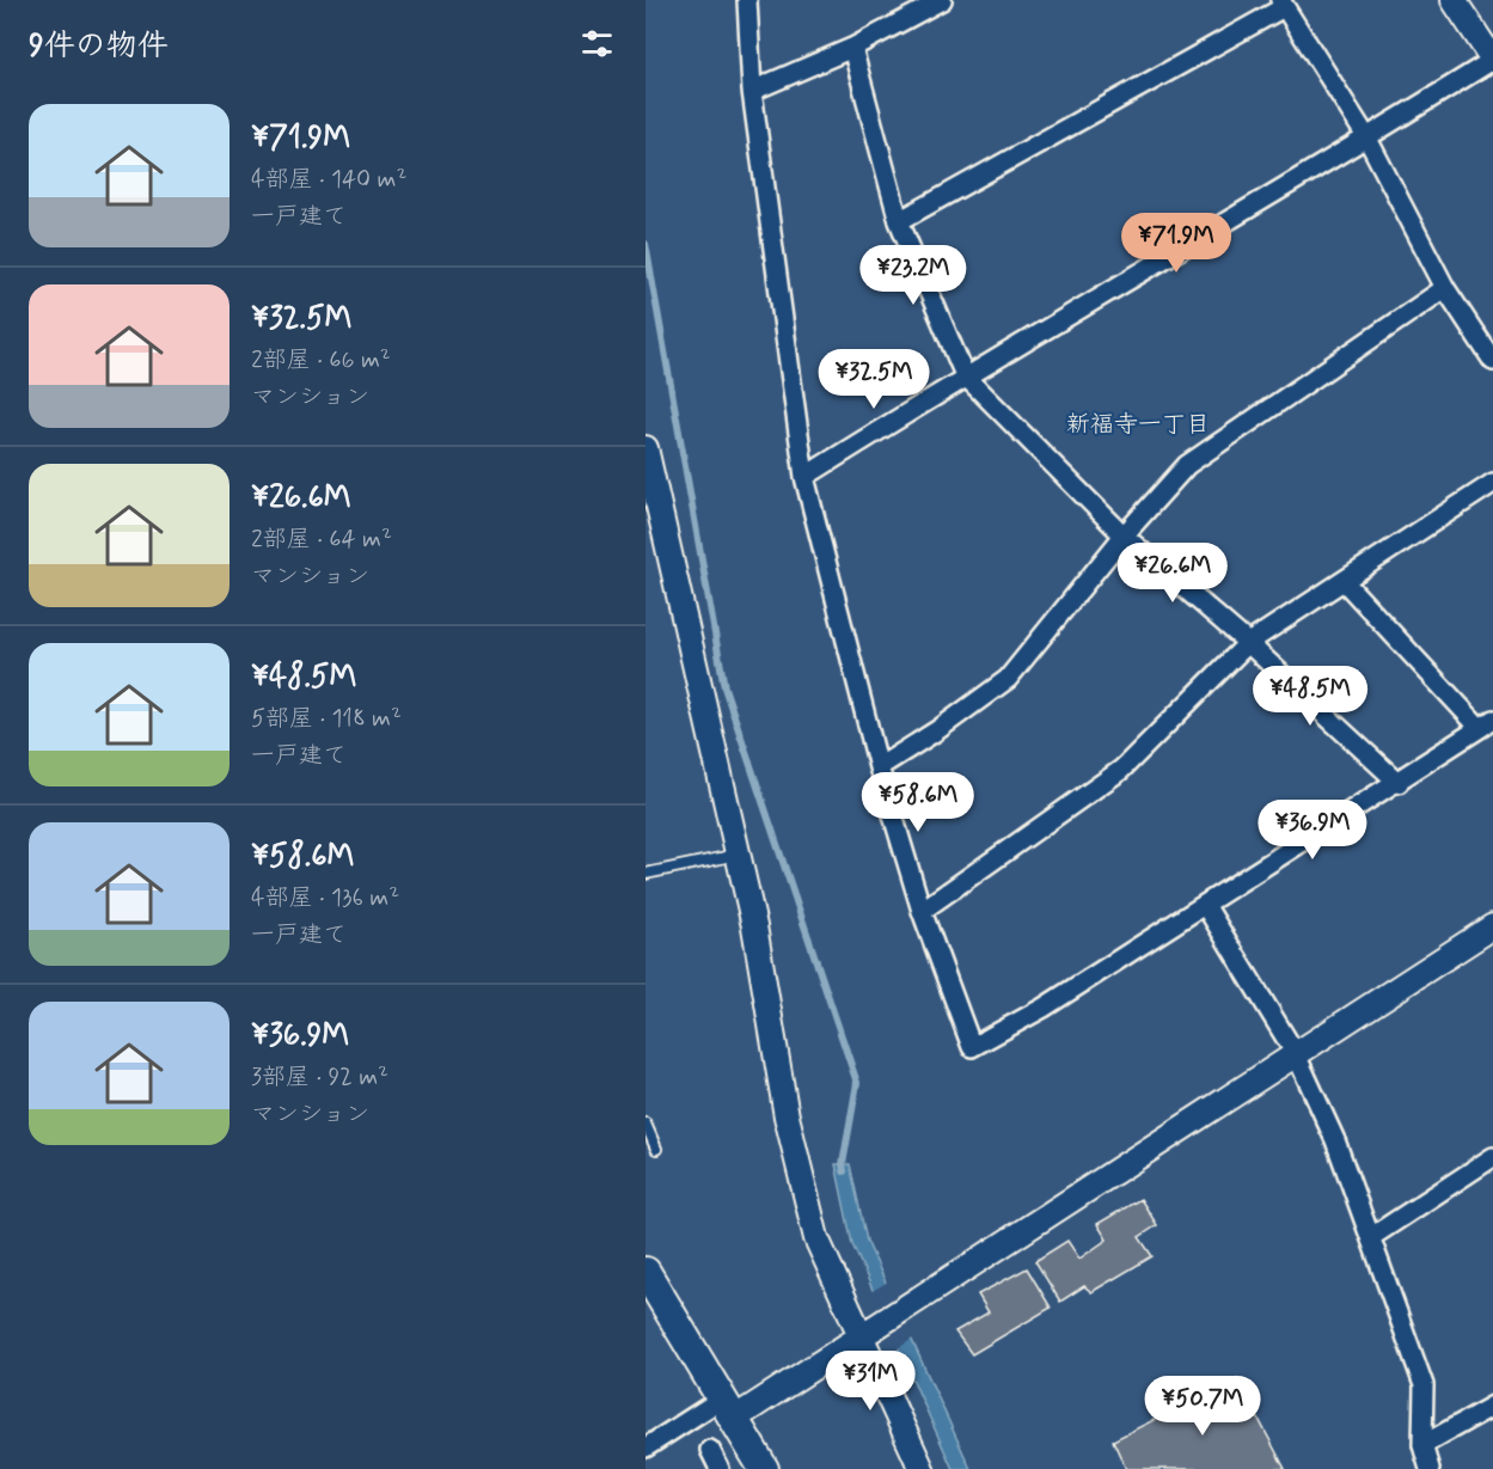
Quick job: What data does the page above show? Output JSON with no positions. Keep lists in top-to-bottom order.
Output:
{
  "districts": ["新福寺一丁目"],
  "page": {
    "heading": "9件の物件",
    "list": [
      {
        "name": "¥71.9M",
        "note": "4部屋 · 140 m² · 一戸建て"
      },
      {
        "name": "¥32.5M",
        "note": "2部屋 · 66 m² · マンション"
      },
      {
        "name": "¥26.6M",
        "note": "2部屋 · 64 m² · マンション"
      },
      {
        "name": "¥48.5M",
        "note": "5部屋 · 118 m² · 一戸建て"
      },
      {
        "name": "¥58.6M",
        "note": "4部屋 · 136 m² · 一戸建て"
      },
      {
        "name": "¥36.9M",
        "note": "3部屋 · 92 m² · マンション"
      }
    ],
    "price": [
      "¥71.9M",
      "¥23.2M",
      "¥32.5M",
      "¥26.6M",
      "¥48.5M",
      "¥58.6M",
      "¥36.9M",
      "¥31M",
      "¥50.7M"
    ]
  }
}
